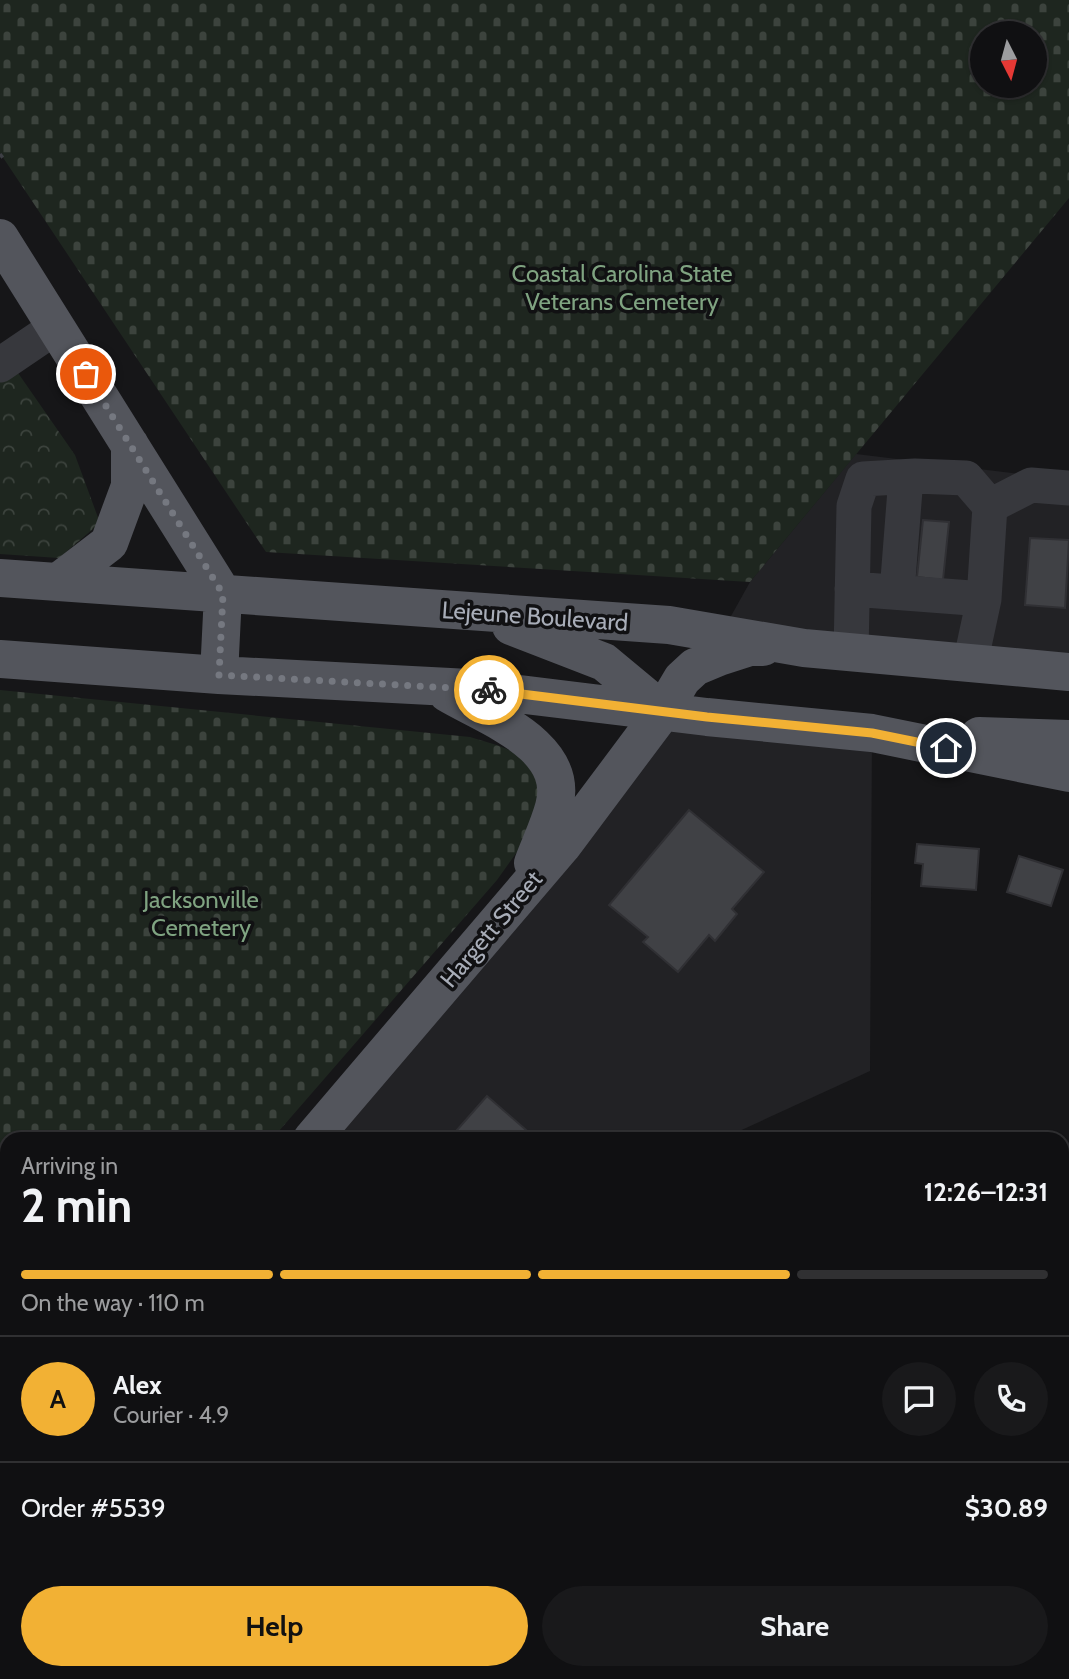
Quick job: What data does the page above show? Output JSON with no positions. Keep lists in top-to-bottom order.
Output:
{
  "streets": {
    "main road": ["Lejeune Boulevard", "Hargett Street"]
  },
  "crossings": [
    ["Lejeune Boulevard", "Hargett Street"]
  ],
  "parks": ["Coastal Carolina State Veterans Cemetery", "Jacksonville Cemetery"],
  "north": "bottom",
  "page": {
    "heading": ["2 min", "Arriving in", "12:26–12:31"],
    "panel": [
      "Alex",
      "Courier · 4.9",
      "Order #5539",
      "$30.89"
    ],
    "bar": "On the way · 110 m",
    "round": "A",
    "buttons": ["Help", "Share"]
  }
}
